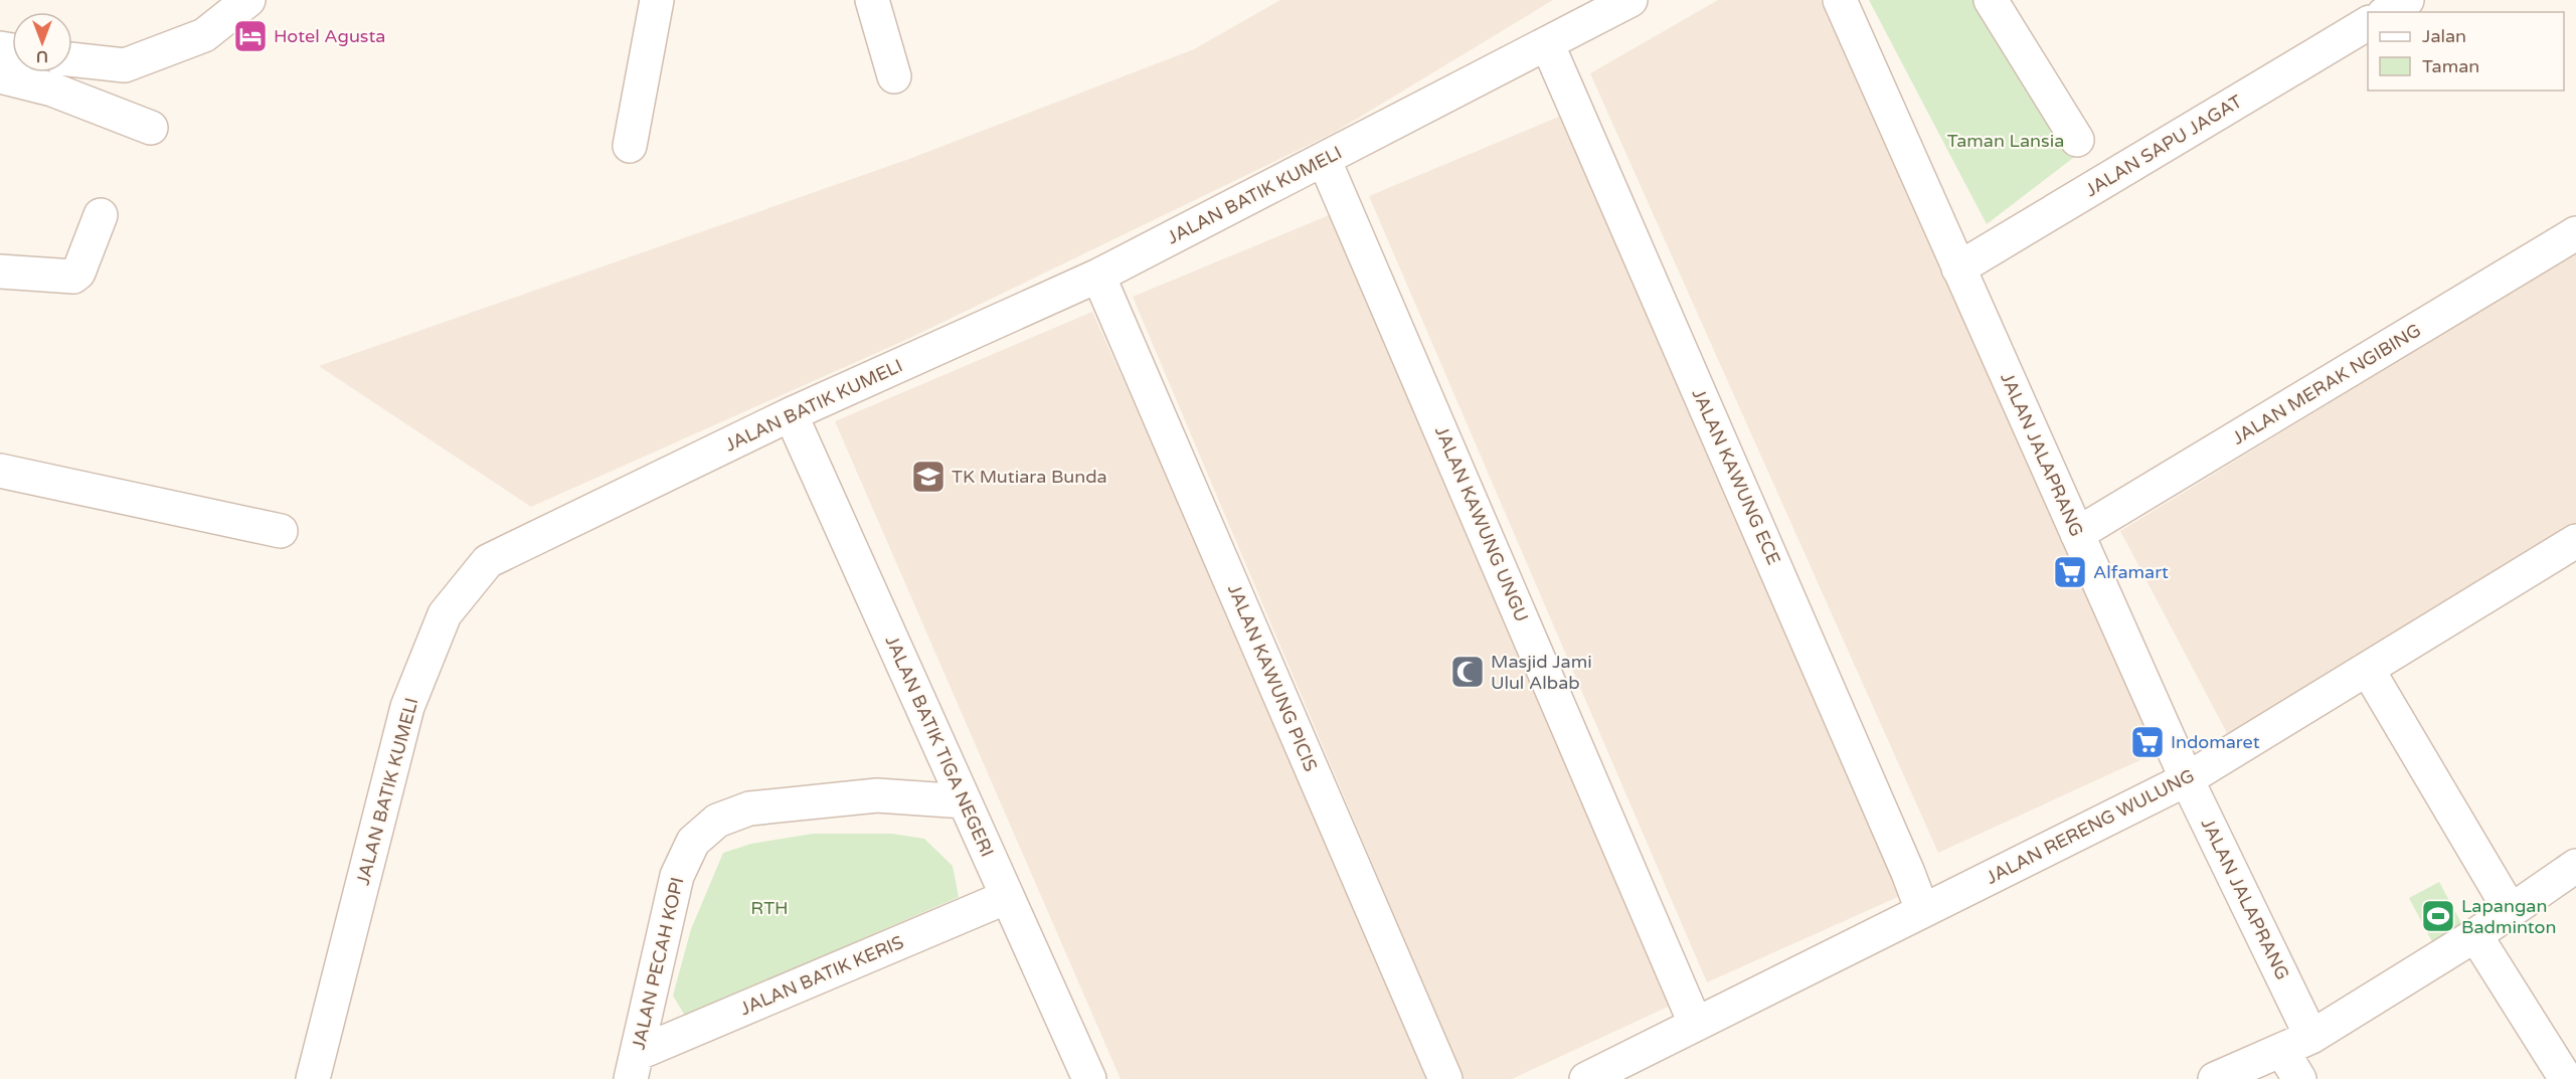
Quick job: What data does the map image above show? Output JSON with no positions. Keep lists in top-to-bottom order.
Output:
{
  "streets": {
    "street": [
      "JALAN SAPU JAGAT",
      "JALAN BATIK KUMELI",
      "JALAN MERAK NGIBING",
      "JALAN JALAPRANG",
      "JALAN KAWUNG ECE",
      "JALAN KAWUNG UNGU",
      "JALAN KAWUNG PICIS",
      "JALAN BATIK TIGA NEGERI",
      "JALAN RERENG WULUNG",
      "JALAN PECAH KOPI",
      "JALAN BATIK KERIS"
    ]
  },
  "crossings": [
    ["JALAN SAPU JAGAT", "JALAN JALAPRANG"],
    ["JALAN BATIK KUMELI", "JALAN KAWUNG ECE"],
    ["JALAN BATIK KUMELI", "JALAN KAWUNG UNGU"],
    ["JALAN BATIK KUMELI", "JALAN KAWUNG PICIS"],
    ["JALAN BATIK KUMELI", "JALAN BATIK TIGA NEGERI"],
    ["JALAN MERAK NGIBING", "JALAN JALAPRANG"],
    ["JALAN JALAPRANG", "JALAN RERENG WULUNG"],
    ["JALAN KAWUNG ECE", "JALAN RERENG WULUNG"],
    ["JALAN KAWUNG UNGU", "JALAN RERENG WULUNG"],
    ["JALAN BATIK TIGA NEGERI", "JALAN PECAH KOPI"],
    ["JALAN BATIK TIGA NEGERI", "JALAN BATIK KERIS"],
    ["JALAN PECAH KOPI", "JALAN BATIK KERIS"]
  ],
  "parks": ["Taman Lansia", "RTH"],
  "places": {
    "hotel": ["Hotel Agusta"],
    "school or university": ["TK Mutiara Bunda"],
    "supermarket": ["Alfamart", "Indomaret"],
    "mosque": ["Masjid Jami Ulul Albab"],
    "sports": ["Lapangan Badminton"]
  },
  "legend": ["Jalan", "Taman"],
  "north": "bottom"
}
